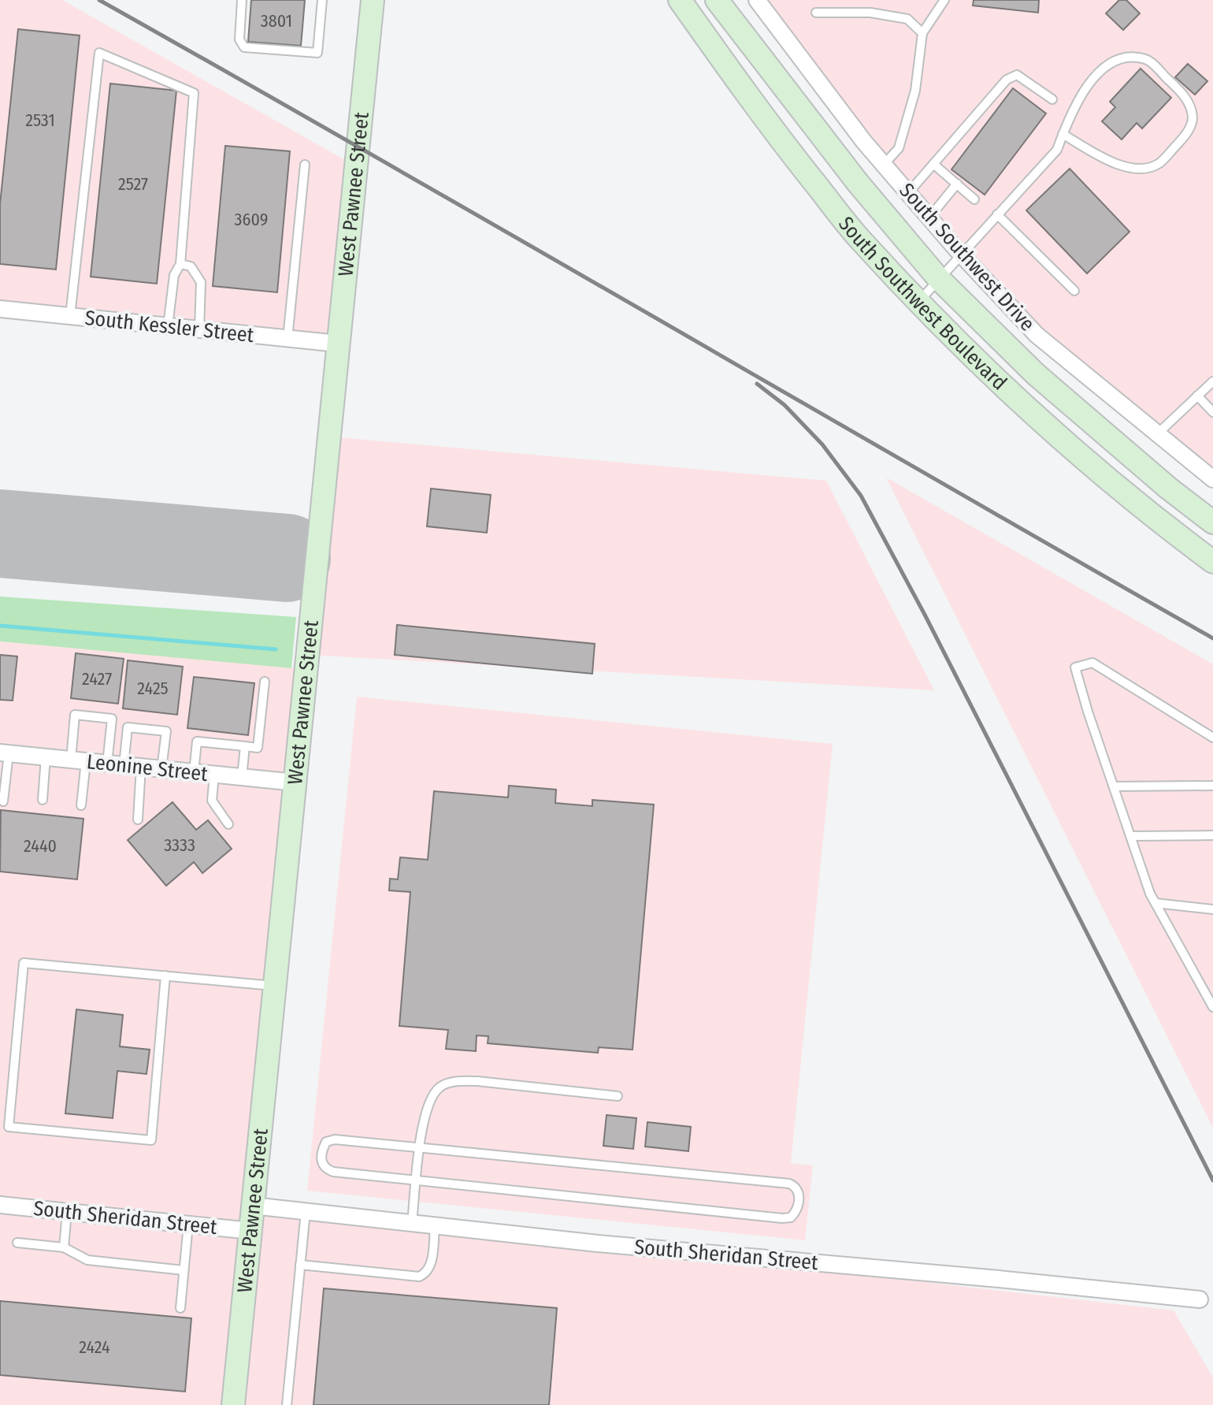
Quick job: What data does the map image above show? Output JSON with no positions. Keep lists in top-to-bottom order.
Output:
{
  "streets": {
    "main road": ["West Pawnee Street", "South Southwest Boulevard"],
    "street": [
      "South Southwest Drive",
      "South Kessler Street",
      "Leonine Street",
      "South Sheridan Street"
    ]
  },
  "crossings": [
    ["West Pawnee Street", "South Kessler Street"],
    ["West Pawnee Street", "Leonine Street"],
    ["West Pawnee Street", "South Sheridan Street"]
  ],
  "house_numbers": [
    "3801",
    "2531",
    "2527",
    "3609",
    "2427",
    "2425",
    "3333",
    "2440",
    "2424"
  ]
}
